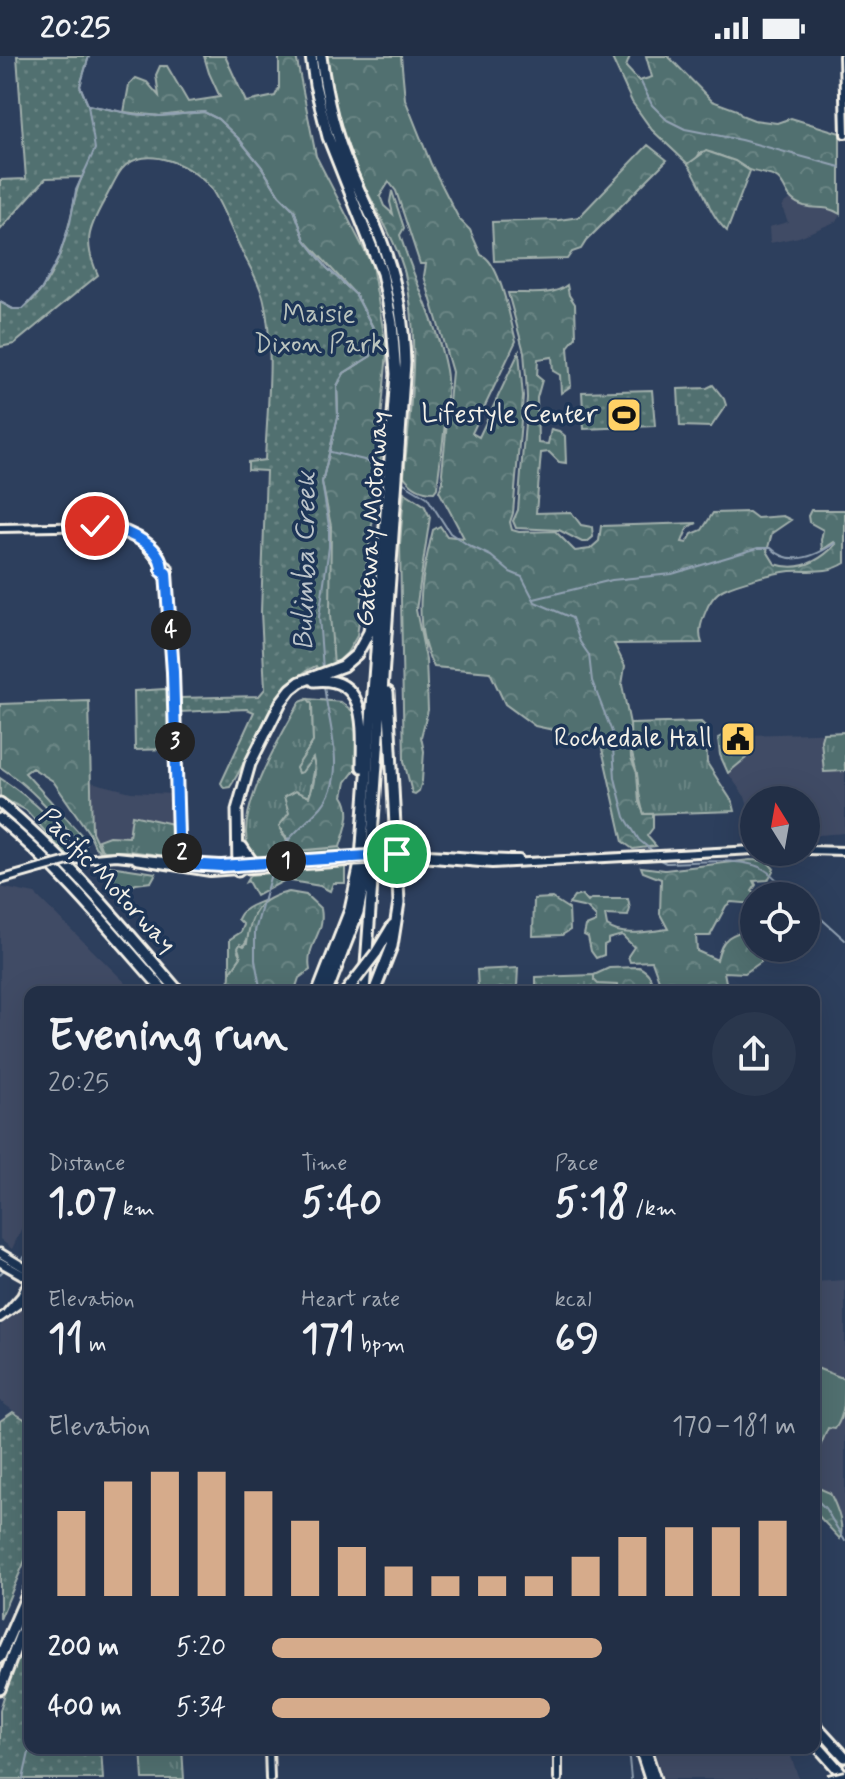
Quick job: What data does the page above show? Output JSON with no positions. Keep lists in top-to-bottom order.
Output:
{
  "streets": {
    "highway": ["Gateway Motorway", "Pacific Motorway"]
  },
  "water": ["Bulimba Creek"],
  "parks": ["Maisie Dixon Park"],
  "places": {
    "sports": ["Lifestyle Center"],
    "public building": ["Rochedale Hall"]
  },
  "north": "top",
  "page": {
    "status": "20:25",
    "pins": [
      "4",
      "3",
      "2",
      "1"
    ],
    "heading": ["Evening run", "20:25"],
    "stats": [
      ["Distance", "1.07 km"],
      ["Time", "5:40"],
      ["Pace", "5:18 /km"],
      ["Elevation", "11 m"],
      ["Heart rate", "171 bpm"],
      ["kcal", "69"]
    ],
    "chart": ["Elevation", "170–181 m"],
    "list": [
      {
        "name": "200 m",
        "note": "5:20"
      },
      {
        "name": "400 m",
        "note": "5:34"
      }
    ]
  }
}
